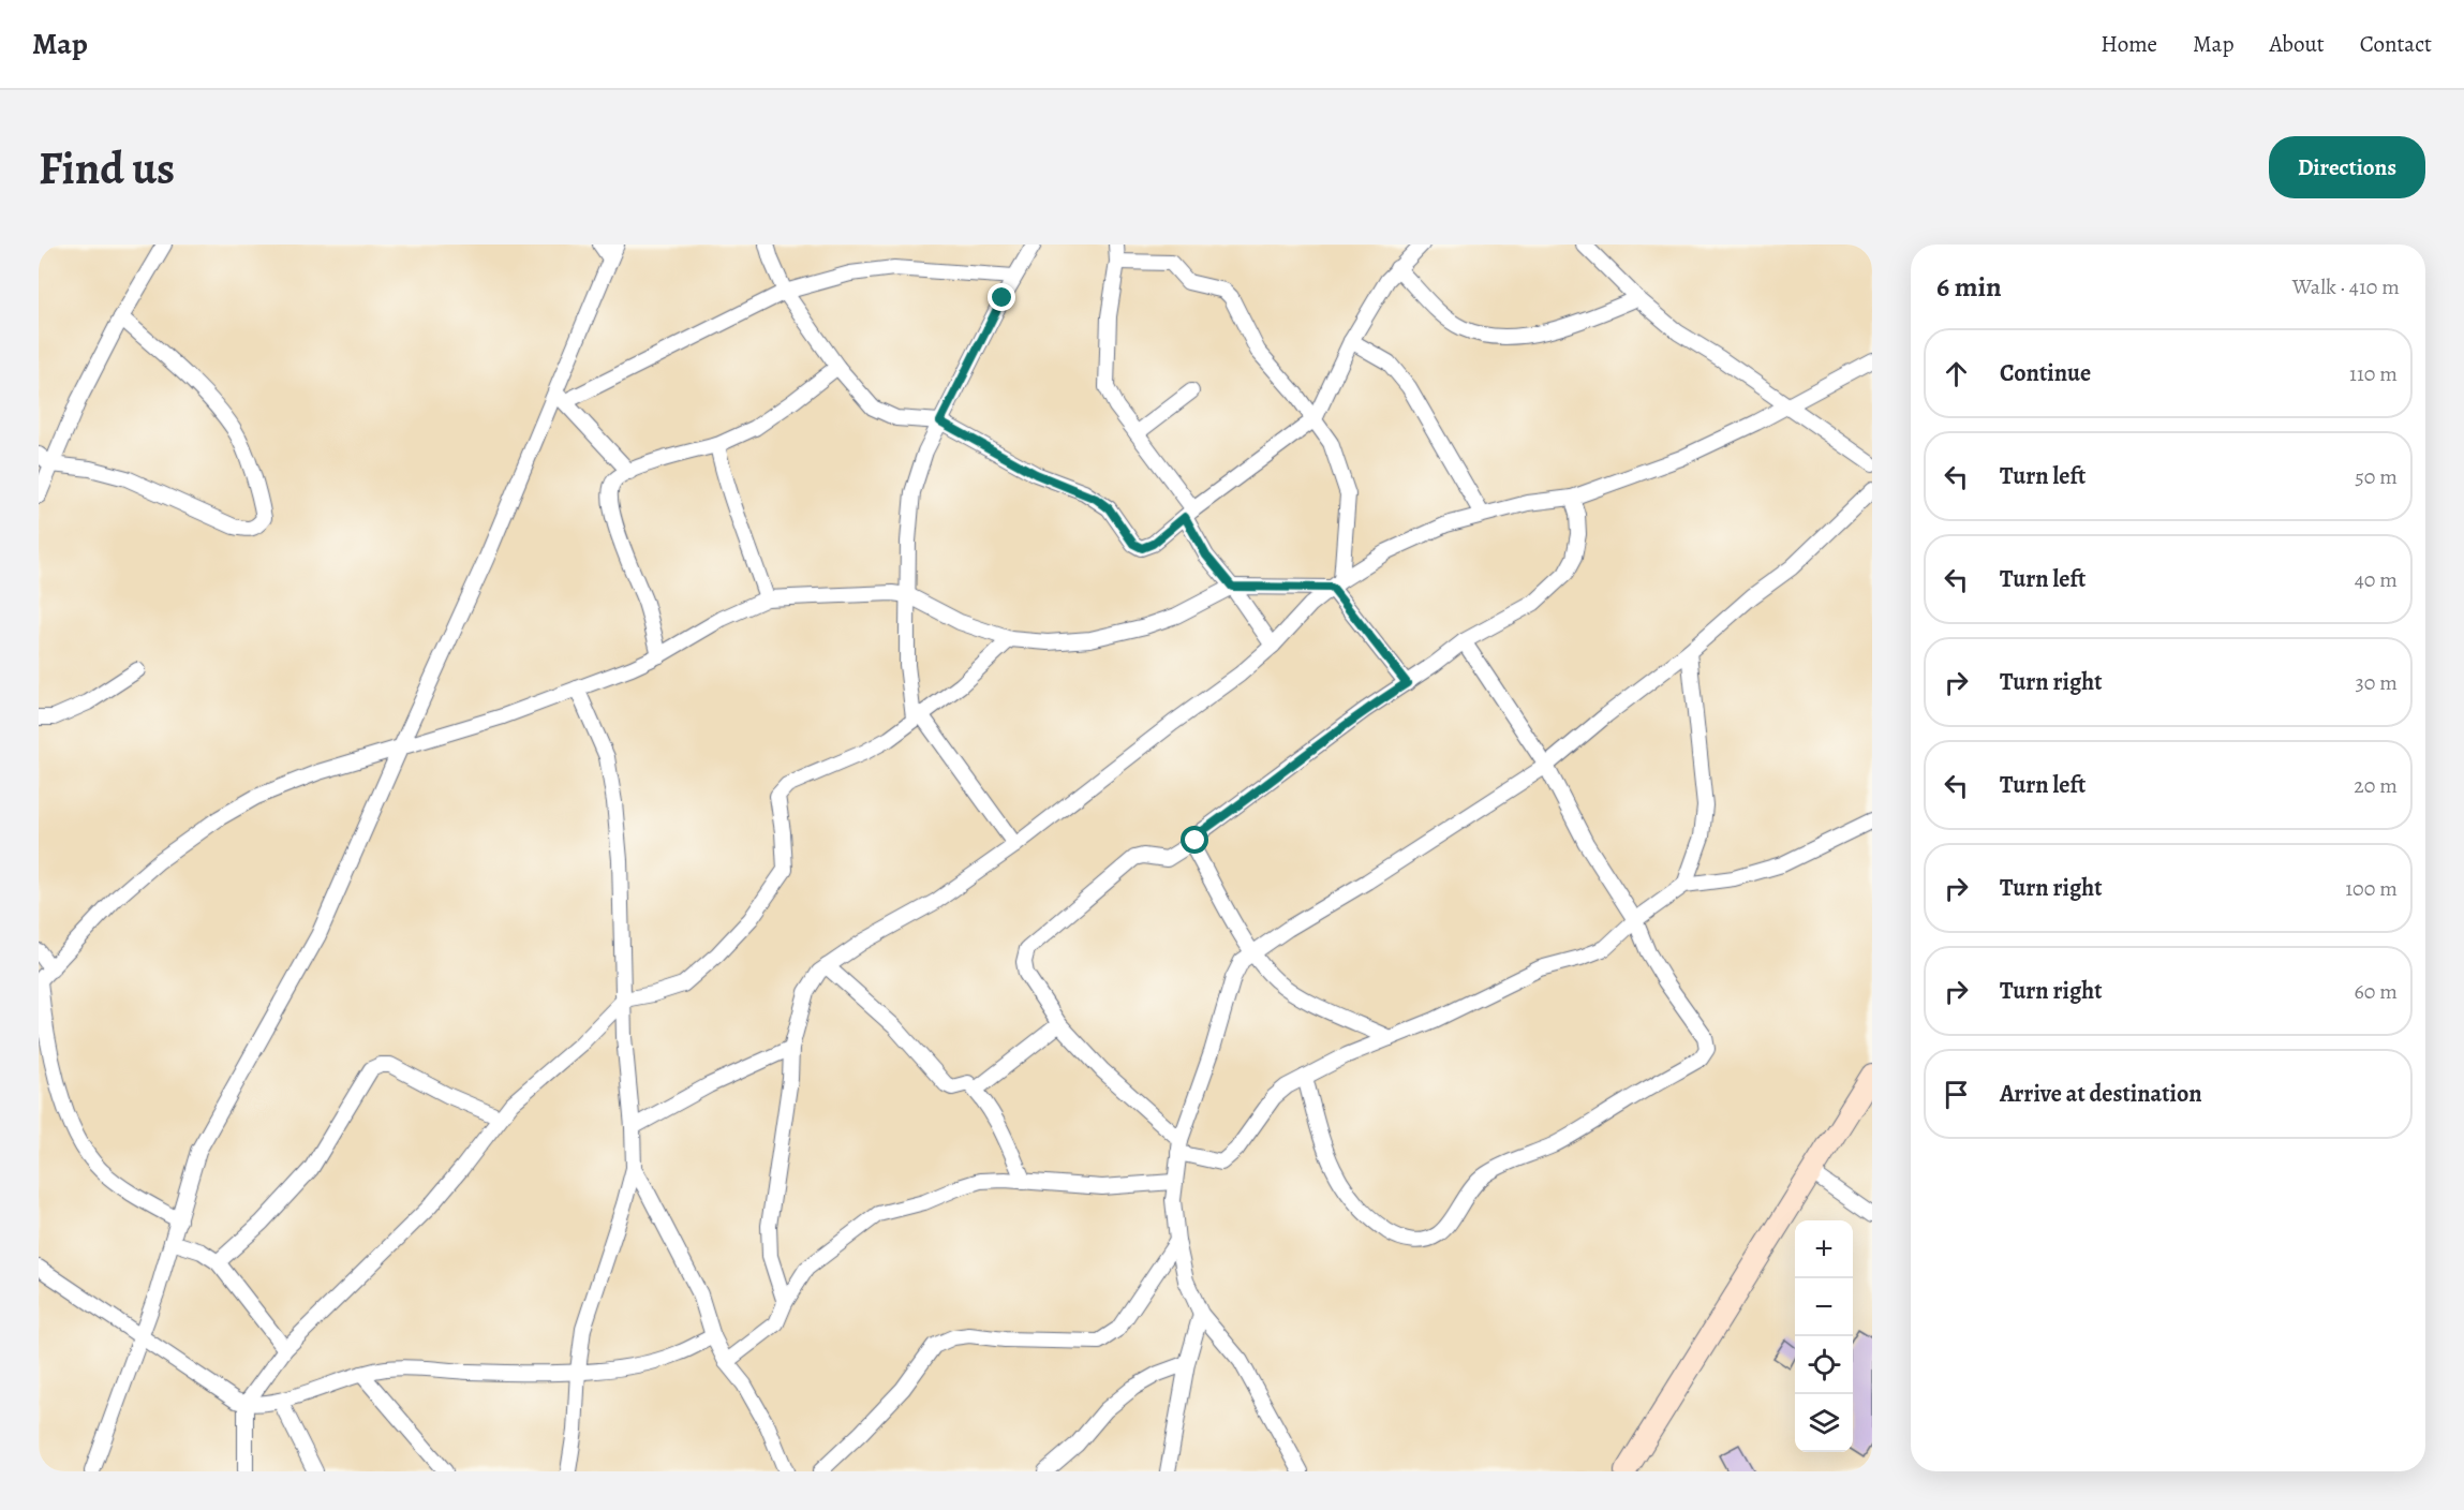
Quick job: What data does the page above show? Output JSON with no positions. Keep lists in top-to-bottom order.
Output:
{
  "page": {
    "header": "Map",
    "nav": [
      "Home",
      "Map",
      "About",
      "Contact"
    ],
    "buttons": "Directions",
    "title": "Find us",
    "heading": ["6 min", "Walk · 410 m"],
    "list": [
      ["Continue", "110 m"],
      ["Turn left", "50 m"],
      ["Turn left", "40 m"],
      ["Turn right", "30 m"],
      ["Turn left", "20 m"],
      ["Turn right", "100 m"],
      ["Turn right", "60 m"],
      "Arrive at destination"
    ],
    "map_buttons": ["+", "−"]
  }
}
